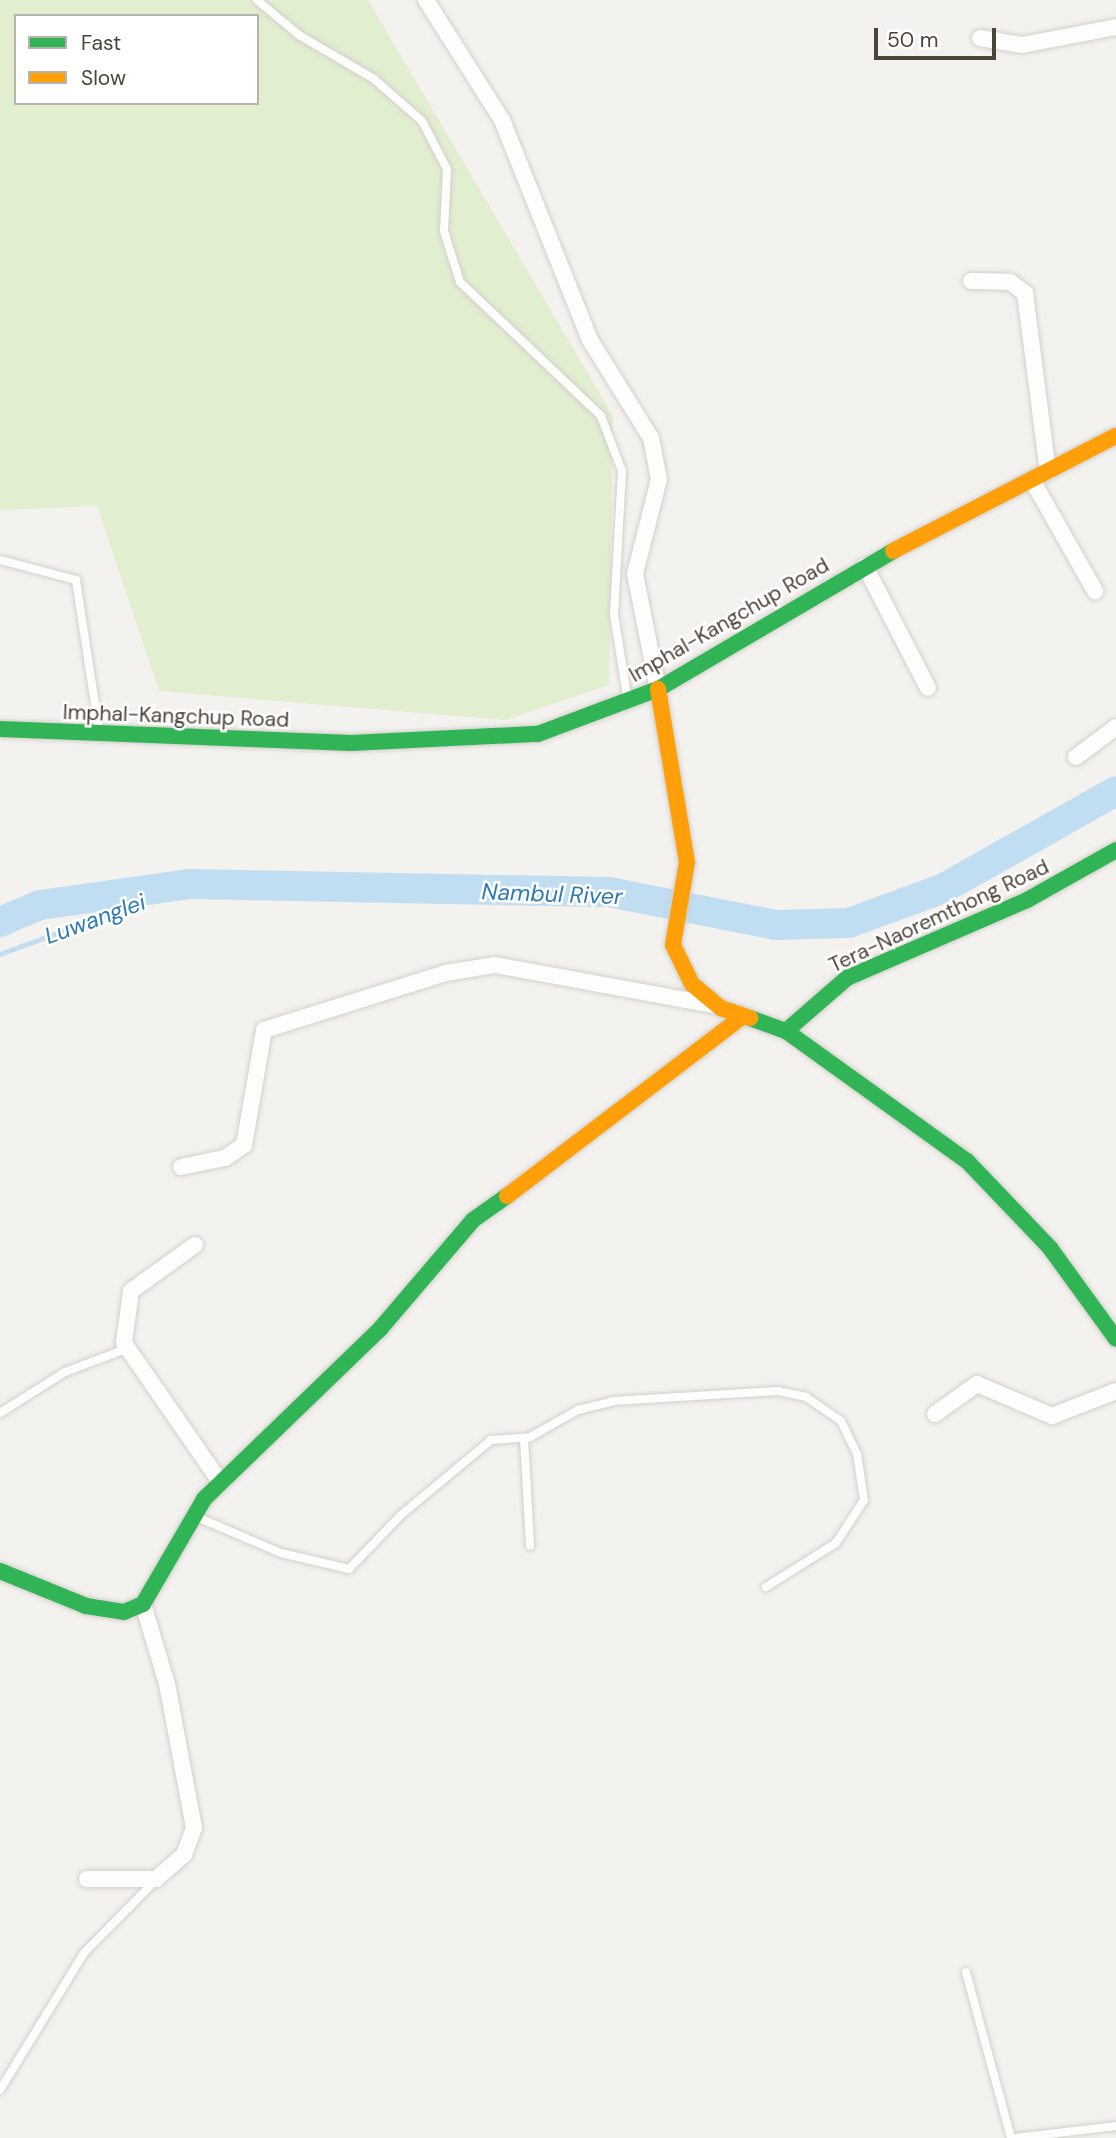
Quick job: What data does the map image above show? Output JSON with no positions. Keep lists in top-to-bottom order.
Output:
{
  "streets": {
    "street": ["Imphal-Kangchup Road", "Tera-Naoremthong Road"]
  },
  "water": ["Nambul River", "Luwanglei"],
  "legend": ["Fast", "Slow"],
  "scale_bar": "50 m"
}
